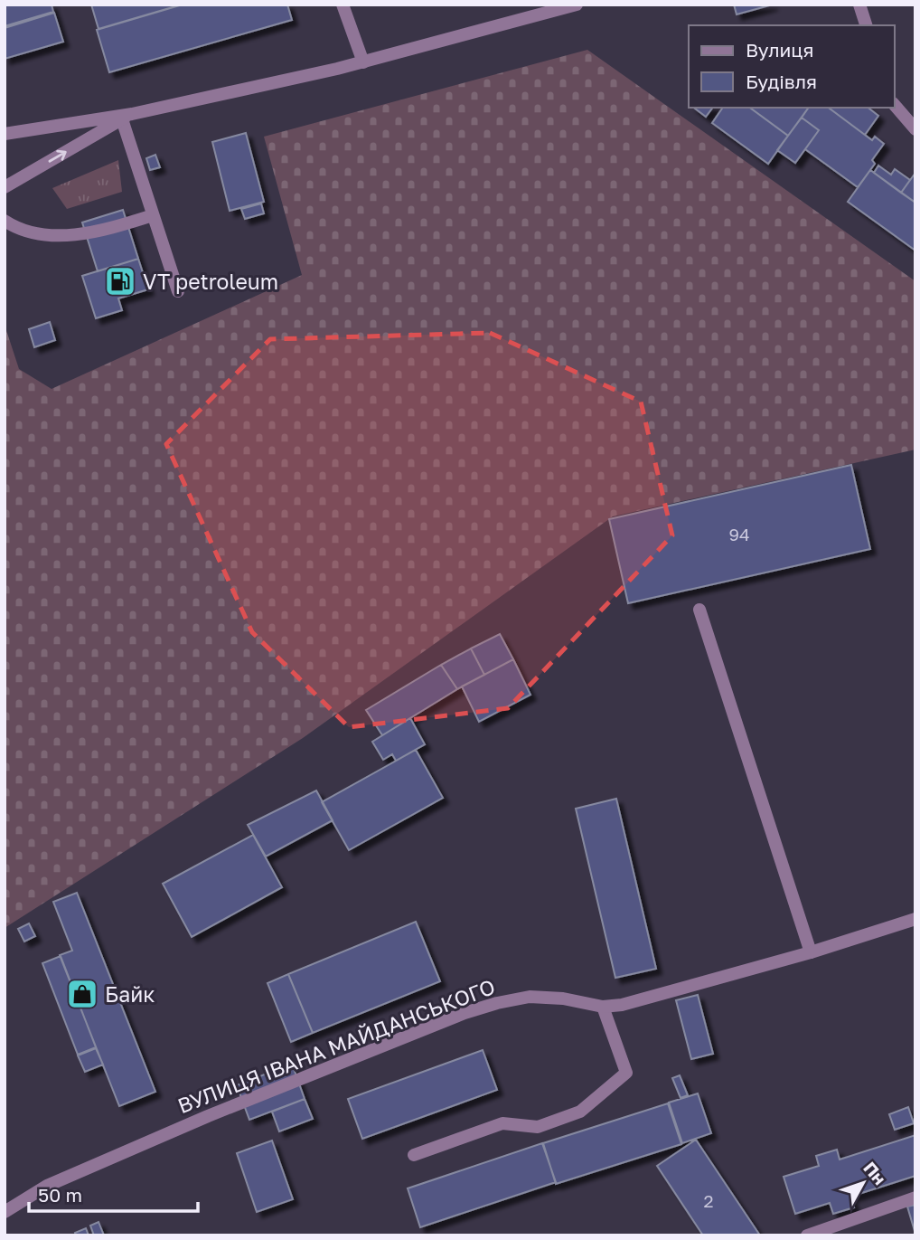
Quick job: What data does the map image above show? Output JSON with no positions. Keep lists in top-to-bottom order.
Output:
{
  "streets": {
    "street": ["ВУЛИЦЯ ІВАНА МАЙДАНСЬКОГО"]
  },
  "places": {
    "fuel station": ["VT petroleum"],
    "shop": ["Байк"]
  },
  "house_numbers": ["94", "2"],
  "legend": ["Вулиця", "Будівля"],
  "scale_bar": "50 m",
  "north": "top right"
}
